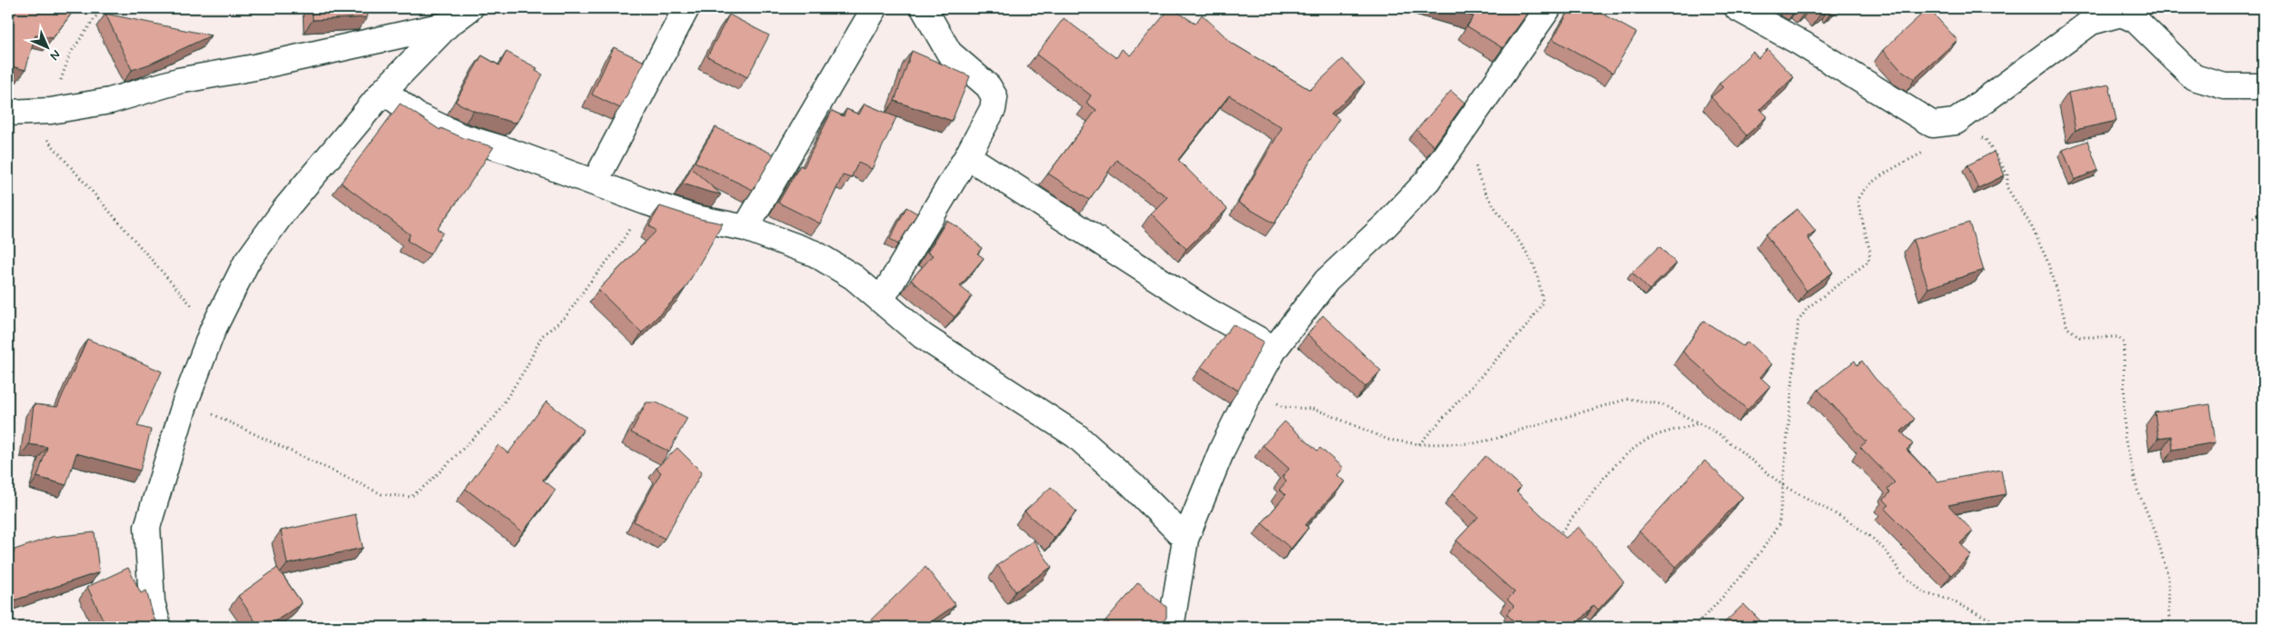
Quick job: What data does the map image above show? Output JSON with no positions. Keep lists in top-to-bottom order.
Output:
{
  "north": "bottom right"
}
